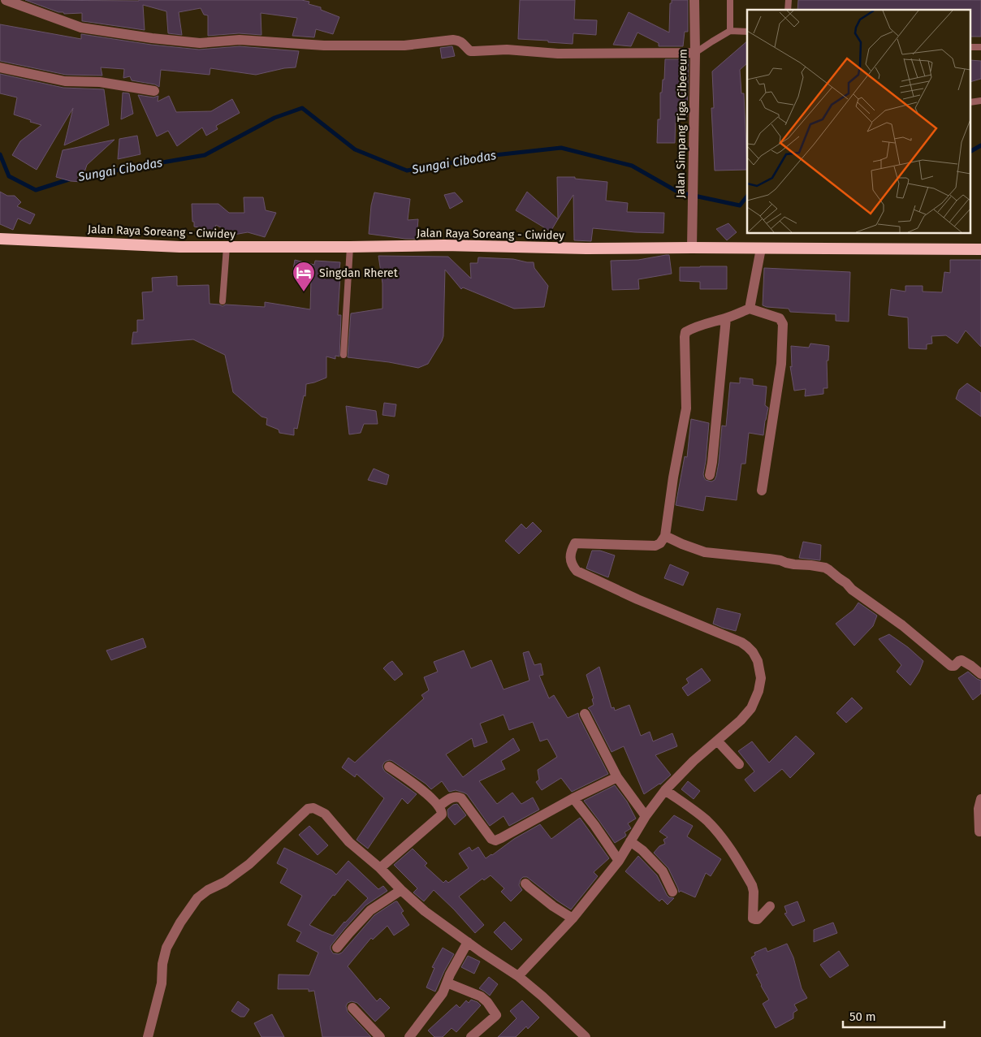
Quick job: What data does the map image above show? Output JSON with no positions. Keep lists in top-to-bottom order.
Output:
{
  "streets": {
    "highway": ["Jalan Raya Soreang - Ciwidey"],
    "street": ["Jalan Simpang Tiga Cibereum"]
  },
  "crossings": [
    ["Jalan Simpang Tiga Cibereum", "Jalan Raya Soreang - Ciwidey"]
  ],
  "water": ["Sungai Cibodas"],
  "places": {
    "hotel": ["Singdan Rheret"]
  },
  "scale_bar": "50 m"
}
